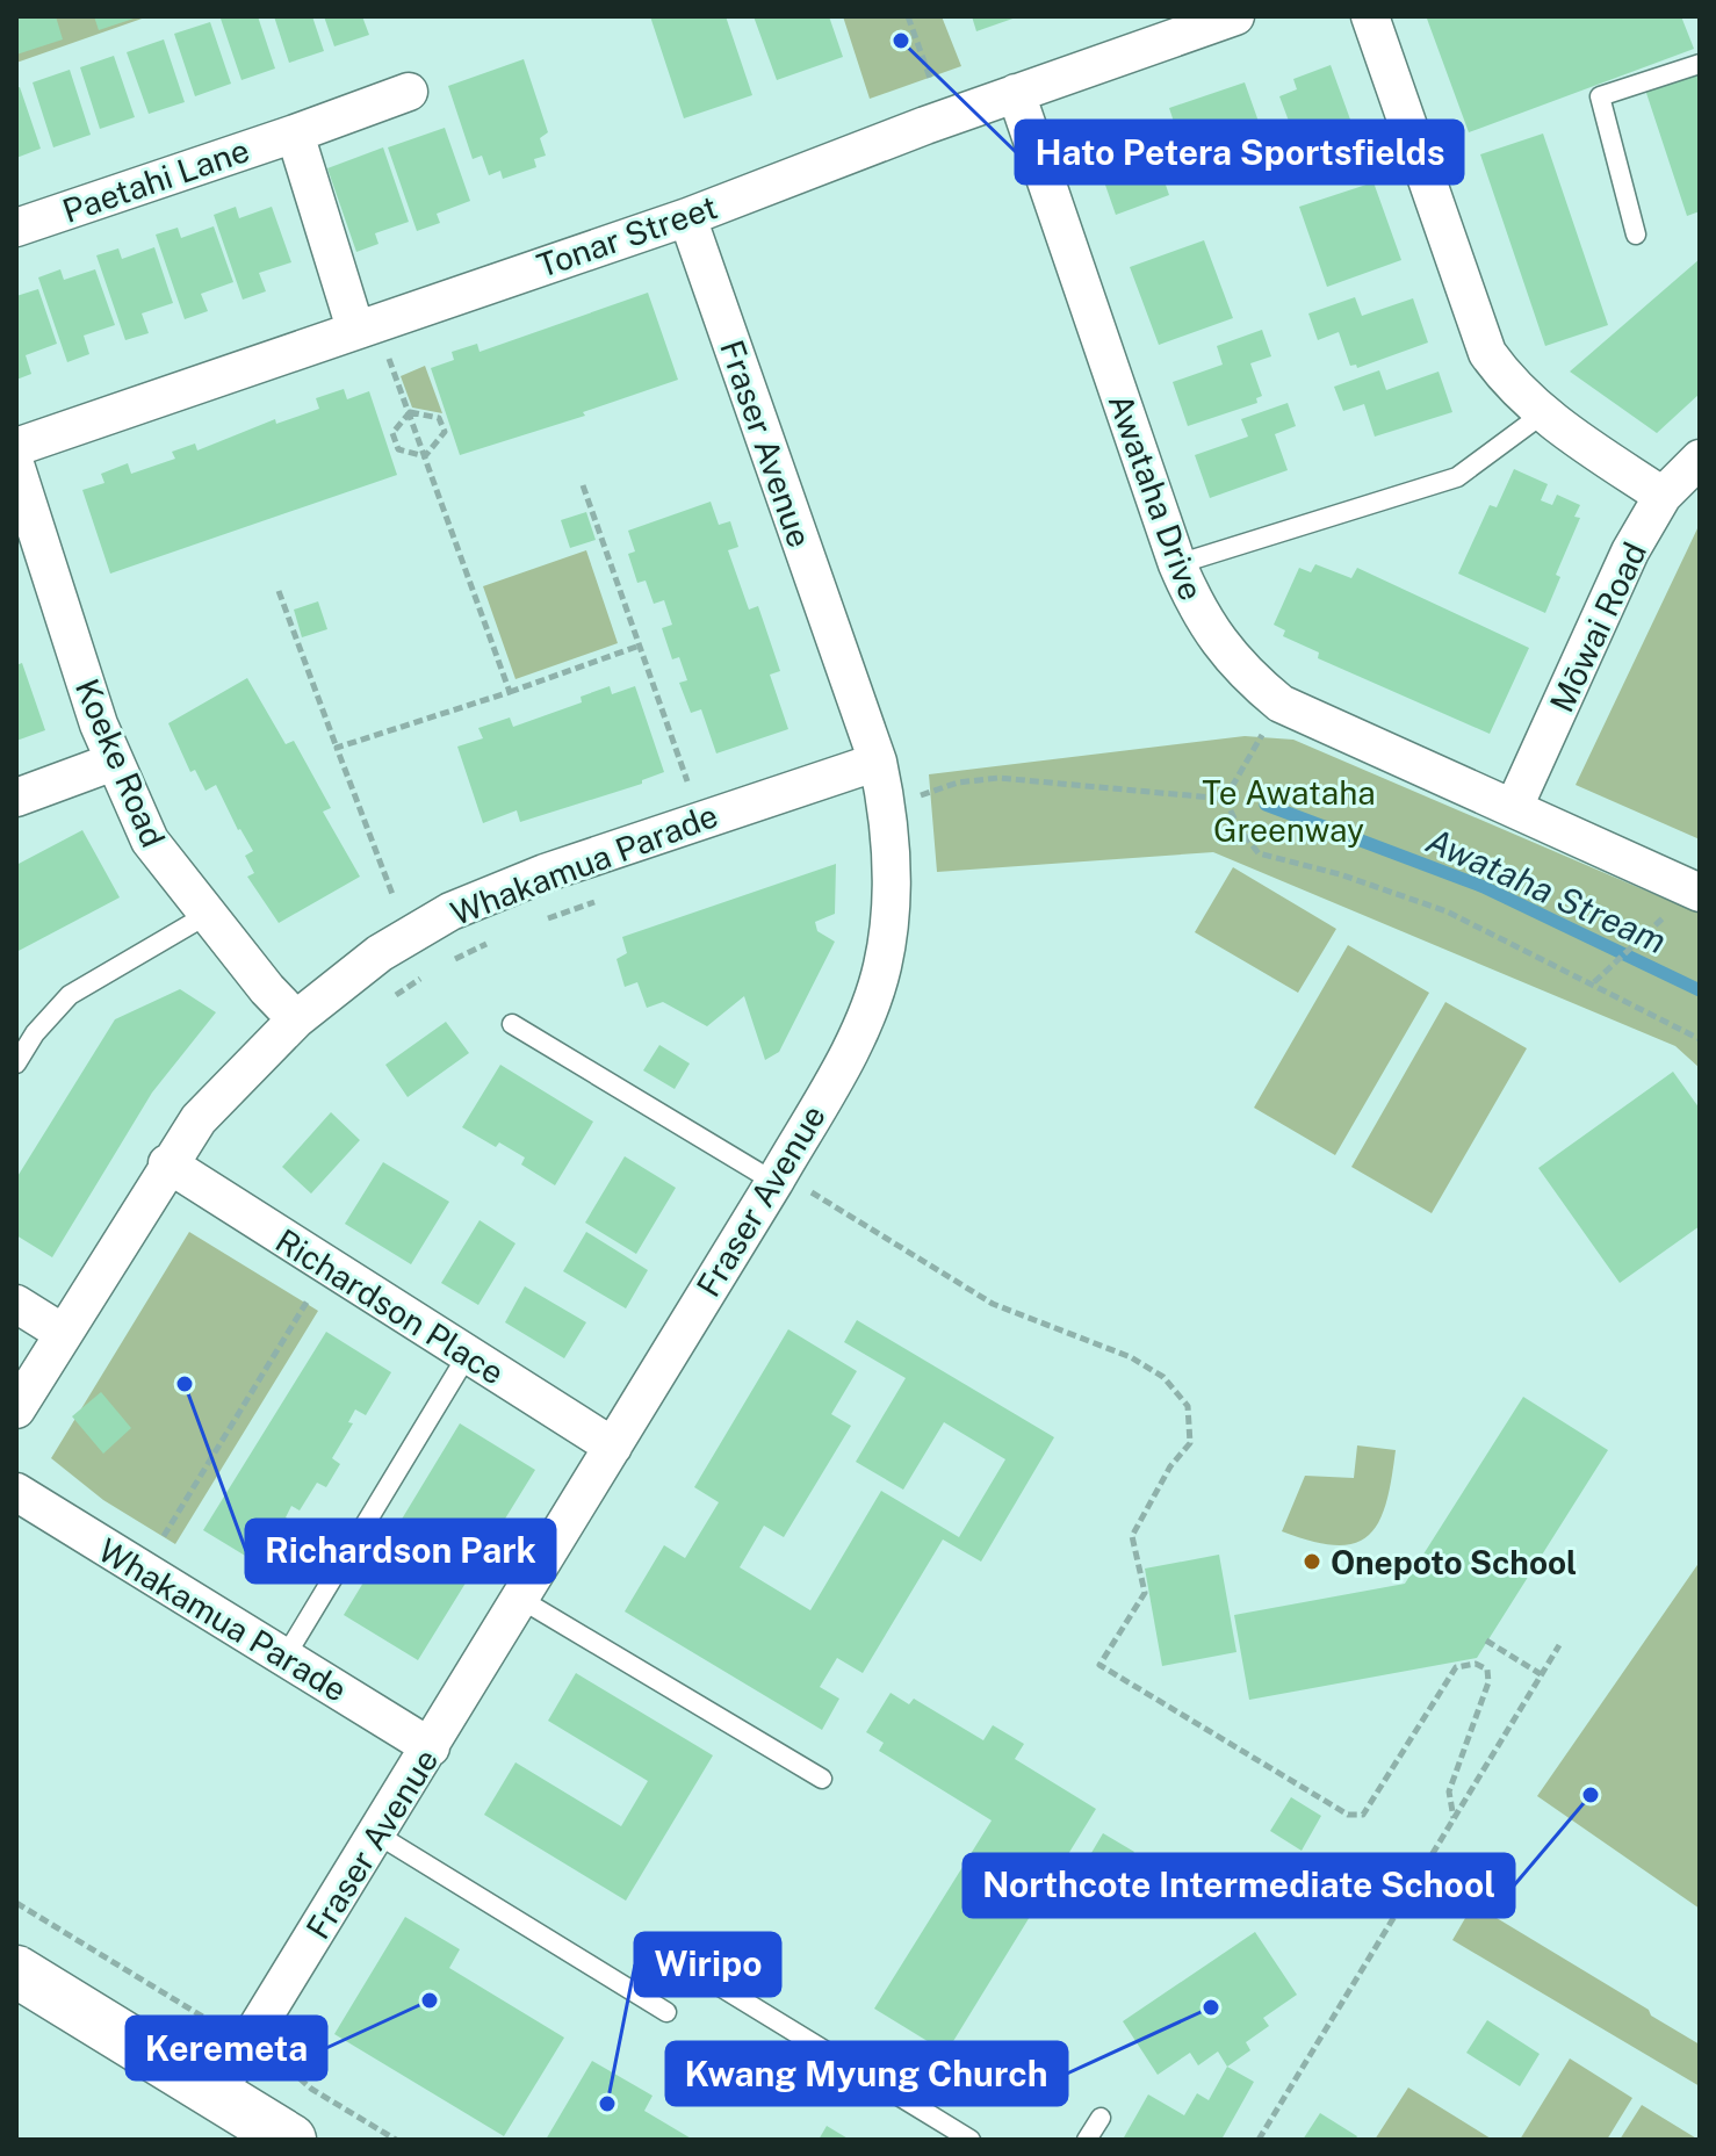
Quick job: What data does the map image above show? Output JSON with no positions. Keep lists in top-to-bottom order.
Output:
{
  "streets": {
    "street": [
      "Paetahi Lane",
      "Tonar Street",
      "Fraser Avenue",
      "Awataha Drive",
      "Mōwai Road",
      "Koeke Road",
      "Whakamua Parade",
      "Richardson Place"
    ]
  },
  "crossings": [
    ["Tonar Street", "Fraser Avenue"],
    ["Tonar Street", "Awataha Drive"],
    ["Fraser Avenue", "Whakamua Parade"],
    ["Fraser Avenue", "Richardson Place"],
    ["Awataha Drive", "Mōwai Road"],
    ["Koeke Road", "Whakamua Parade"],
    ["Whakamua Parade", "Richardson Place"]
  ],
  "water": ["Awataha Stream"],
  "parks": ["Te Awataha Greenway"],
  "places": [
    "Hato Petera Sportsfields",
    "Richardson Park",
    "Onepoto School",
    "Northcote Intermediate School",
    "Keremeta",
    "Kwang Myung Church",
    "Wiripo"
  ]
}
